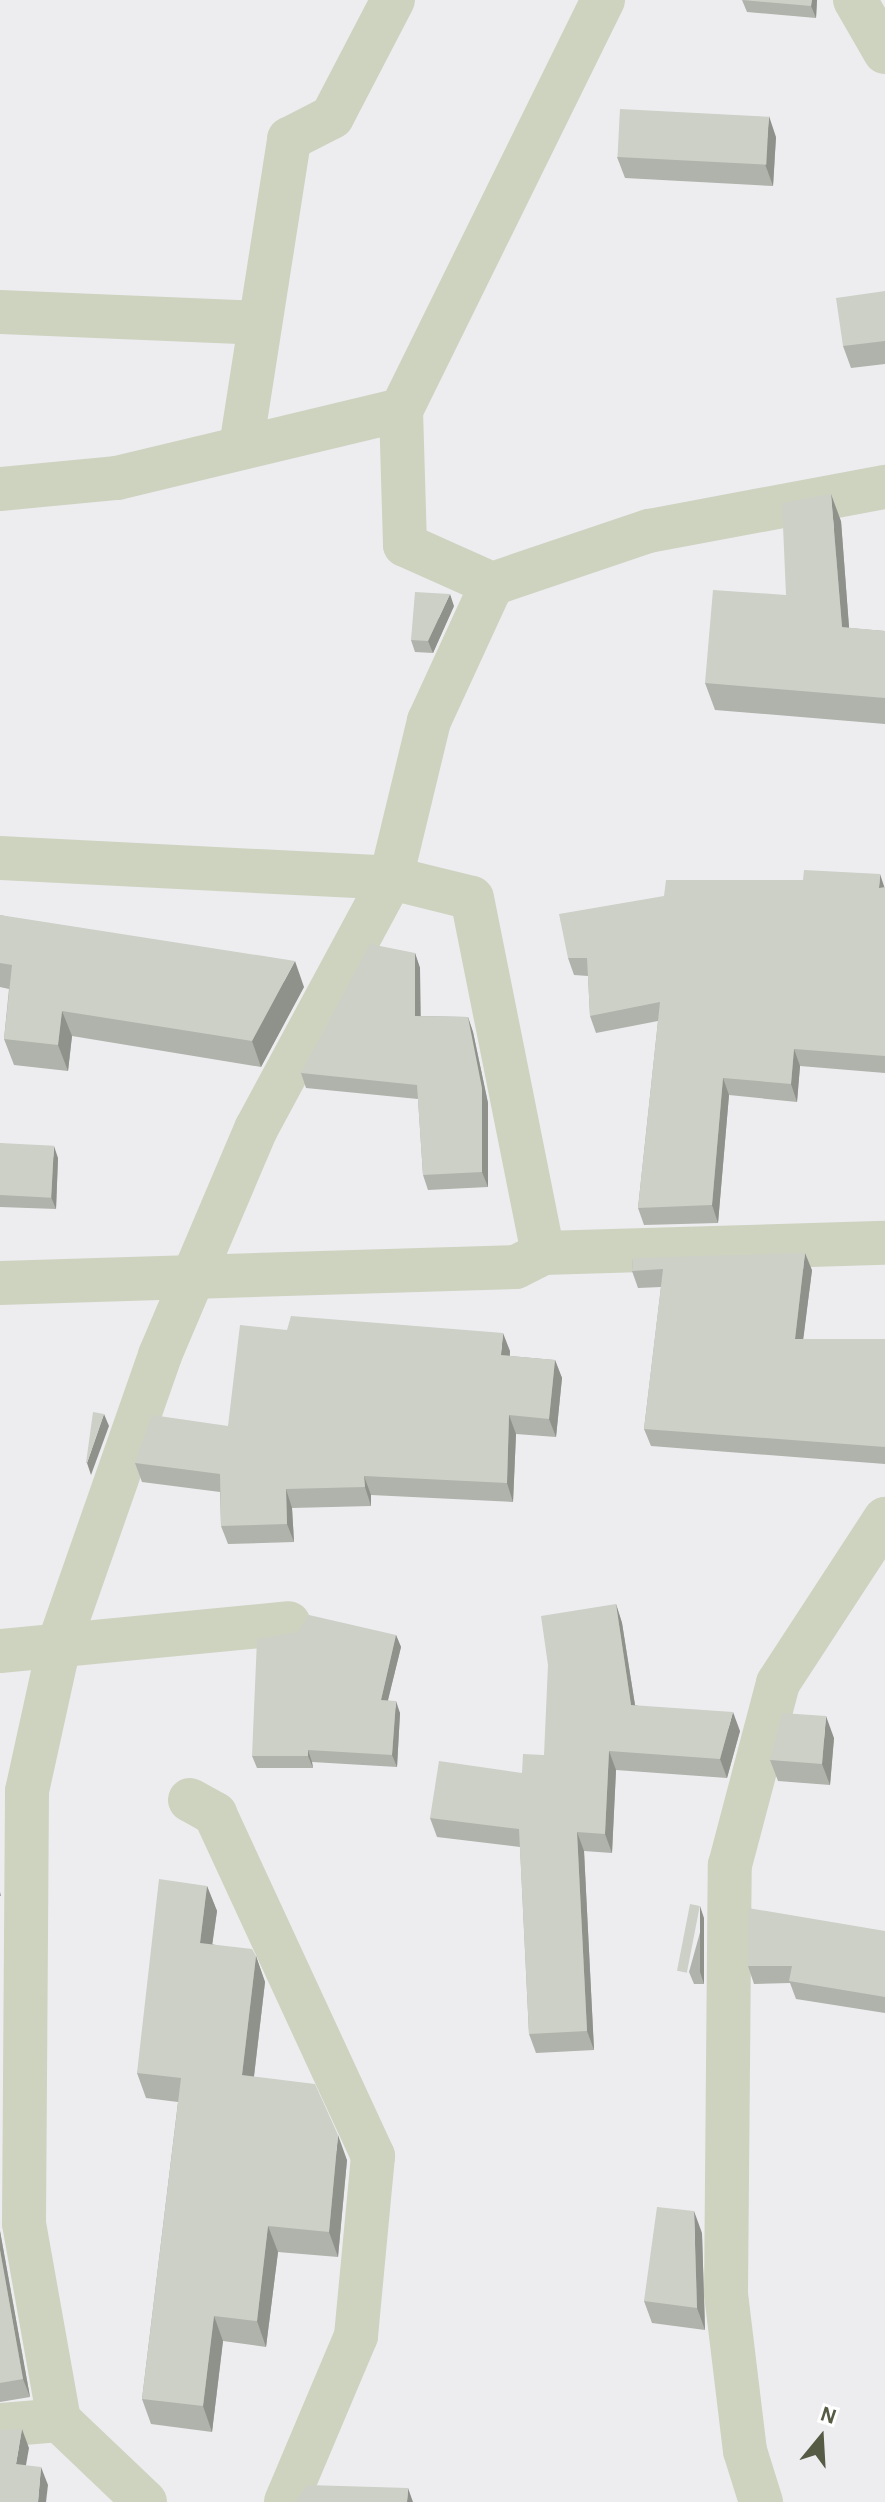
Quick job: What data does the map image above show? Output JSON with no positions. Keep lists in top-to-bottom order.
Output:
{
  "north": "top"
}
